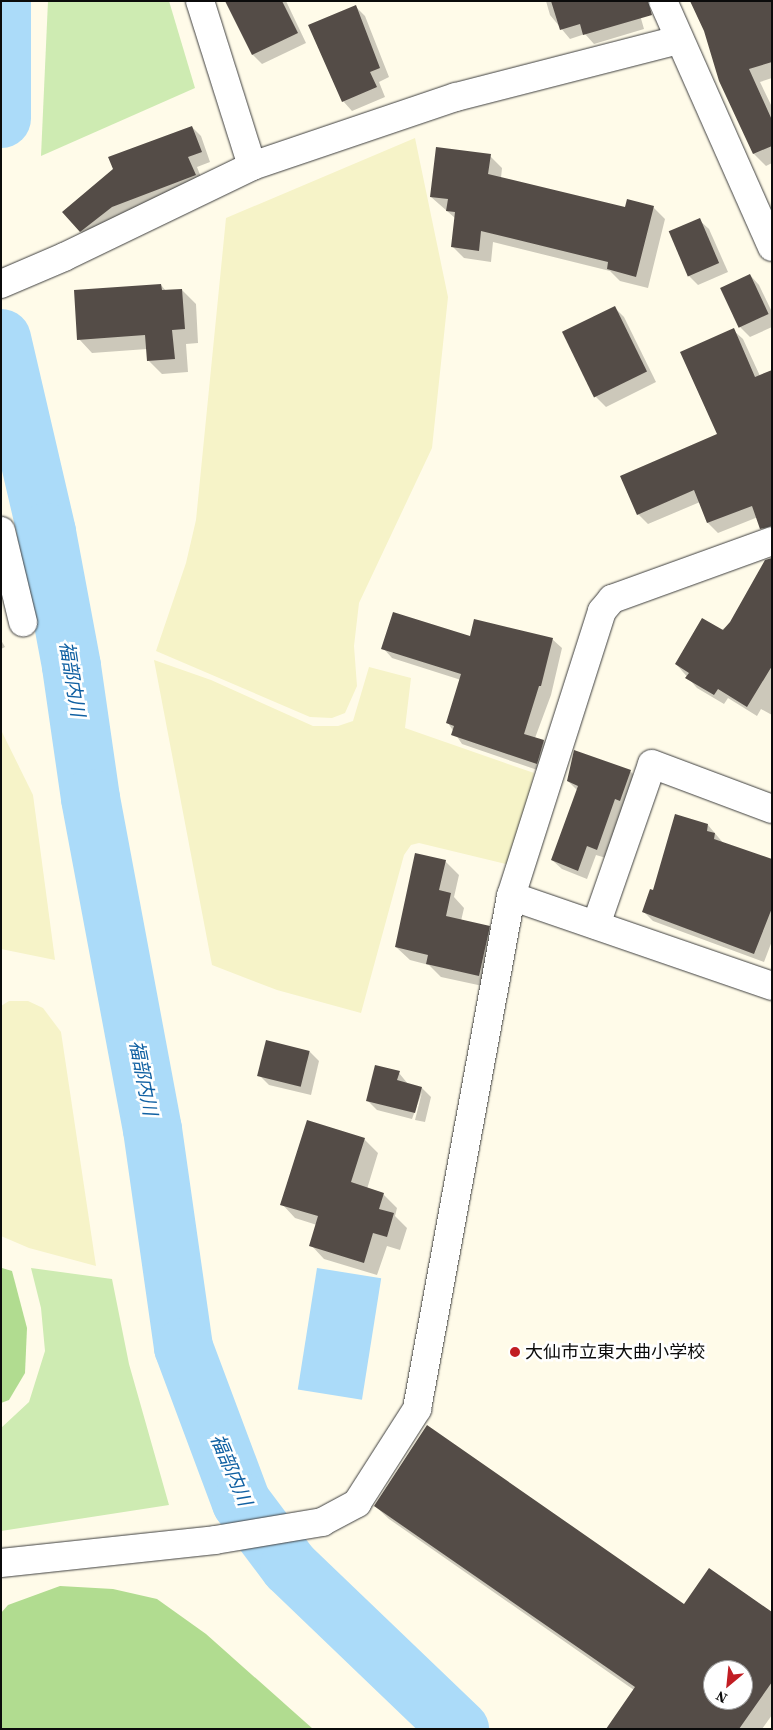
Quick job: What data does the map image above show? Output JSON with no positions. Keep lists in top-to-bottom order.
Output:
{
  "water": ["福部内川"],
  "places": ["大仙市立東大曲小学校"],
  "north": "bottom left"
}
